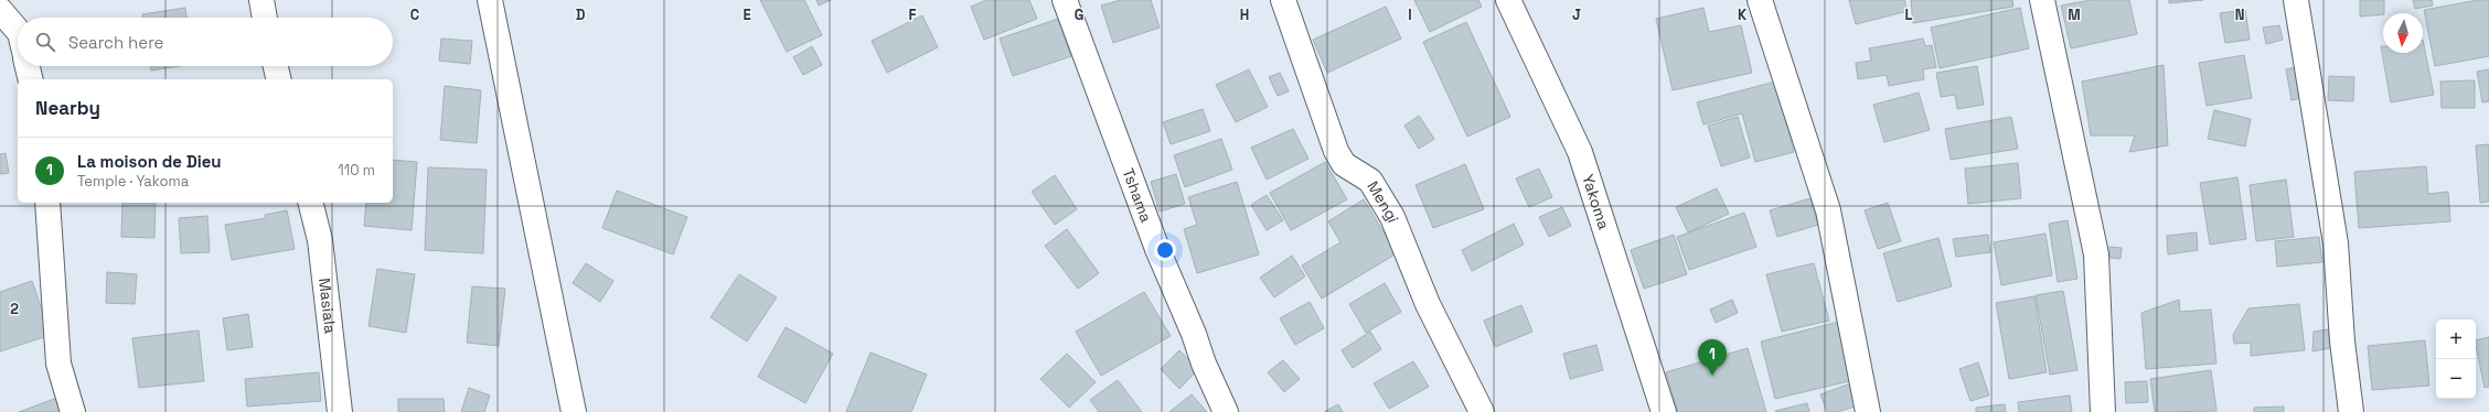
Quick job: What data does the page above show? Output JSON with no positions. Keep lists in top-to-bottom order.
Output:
{
  "streets": {
    "street": [
      "Tshama",
      "Yakoma",
      "Mengi",
      "Masiala"
    ]
  },
  "north": "bottom",
  "page": {
    "search": "Search here",
    "heading": "Nearby",
    "list": [
      {
        "mark": "1",
        "name": "La moison de Dieu",
        "note": "Temple · Yakoma",
        "value": "110 m"
      }
    ],
    "map_buttons": ["+", "−"],
    "pins": "1"
  },
  "grid": {
    "columns": [
      "C",
      "D",
      "E",
      "F",
      "G",
      "H",
      "I",
      "J",
      "K",
      "L",
      "M",
      "N"
    ],
    "rows": ["2"]
  }
}
